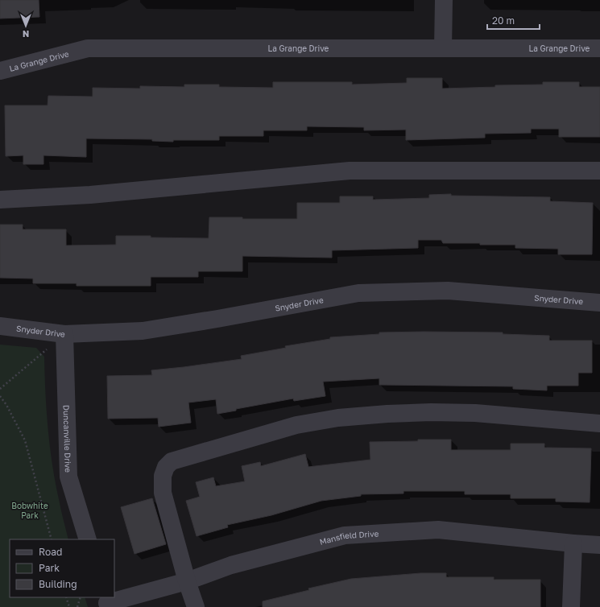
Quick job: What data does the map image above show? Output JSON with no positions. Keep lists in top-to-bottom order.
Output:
{
  "streets": {
    "street": [
      "La Grange Drive",
      "Snyder Drive",
      "Duncanville Drive",
      "Mansfield Drive"
    ]
  },
  "crossings": [
    ["Snyder Drive", "Duncanville Drive"]
  ],
  "parks": ["Bobwhite Park"],
  "legend": ["Road", "Park", "Building"],
  "scale_bar": "20 m",
  "north": "bottom"
}
